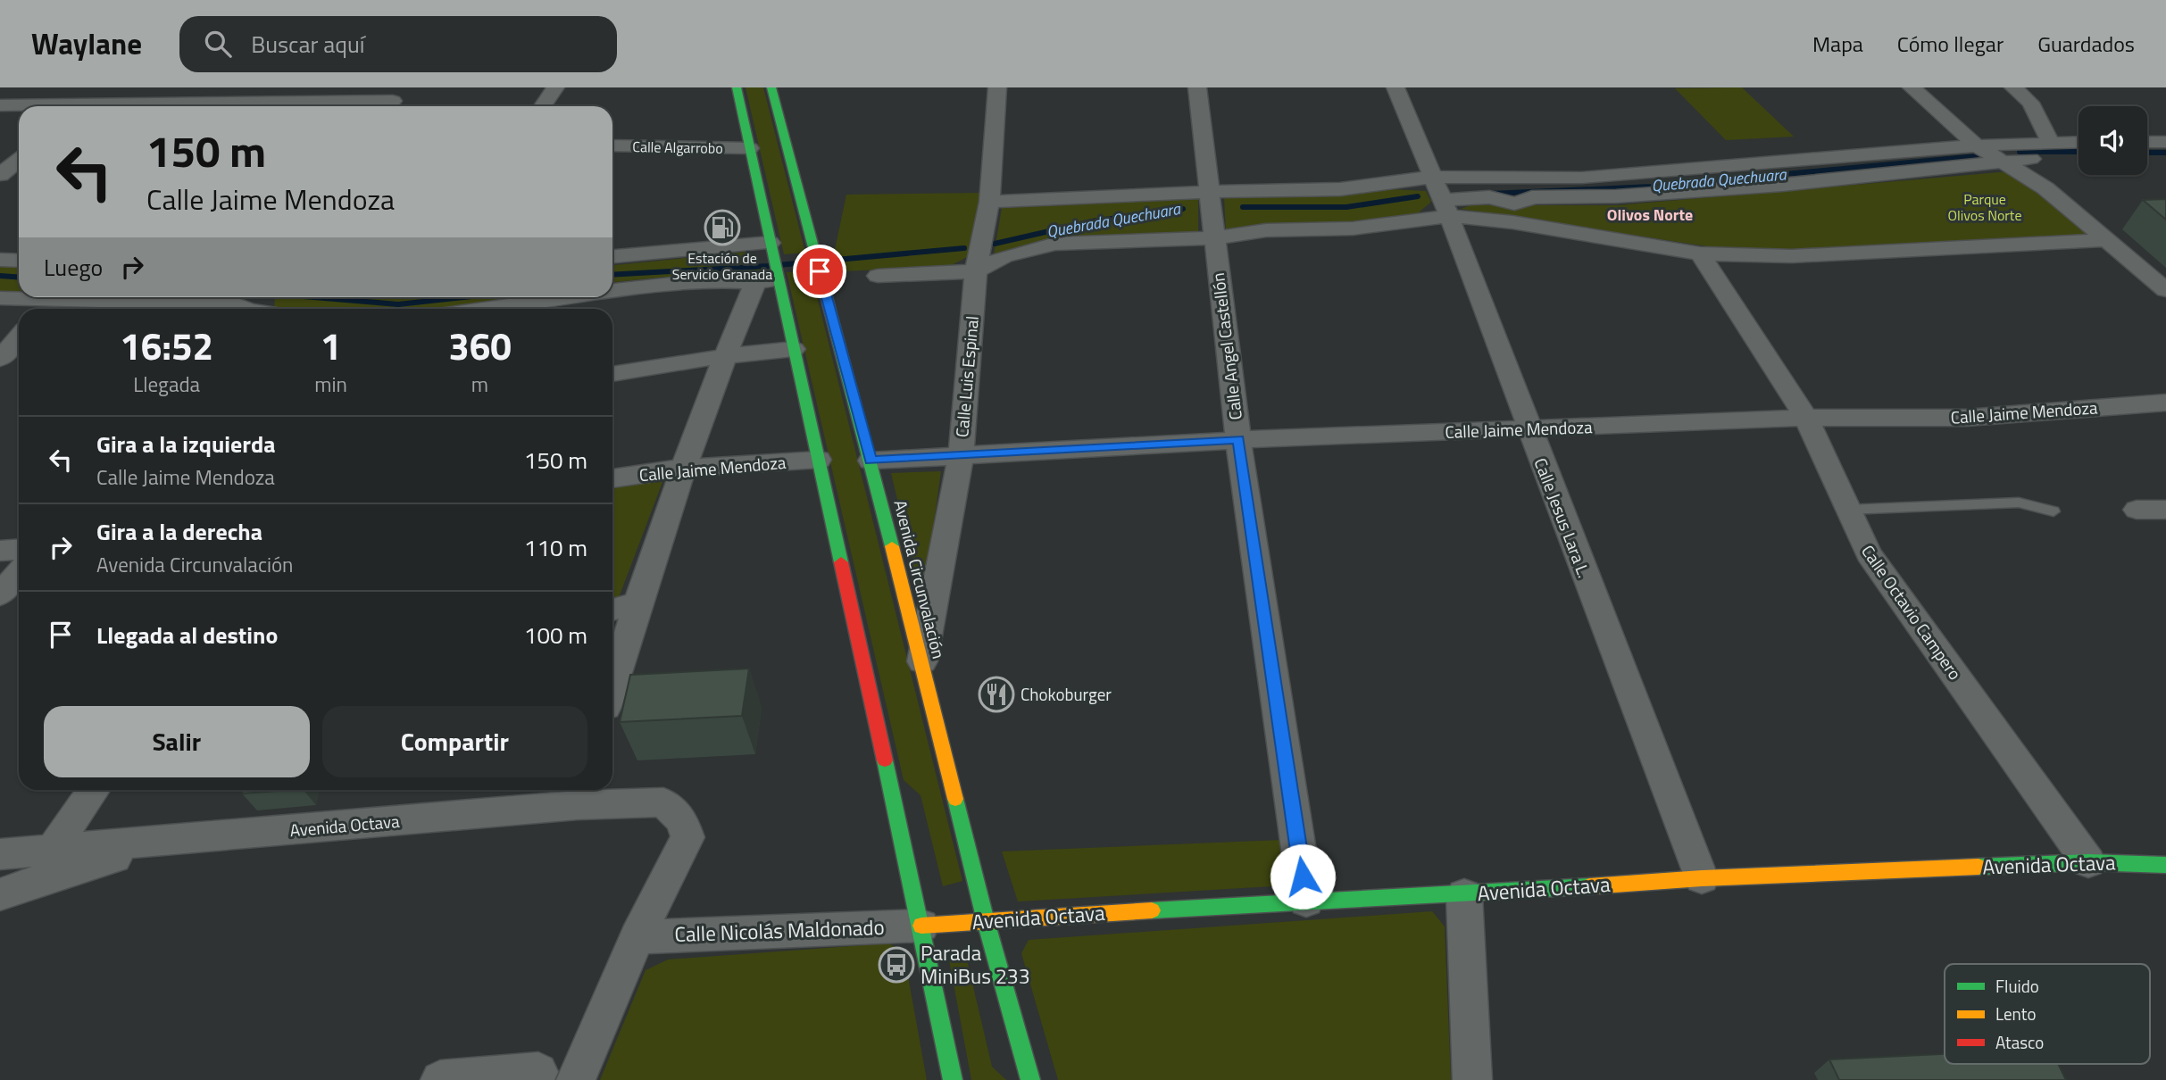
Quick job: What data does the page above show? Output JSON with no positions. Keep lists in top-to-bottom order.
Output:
{
  "streets": {
    "main road": ["Avenida Circunvalación", "Avenida Octava"],
    "street": [
      "Calle Algarrobo",
      "Calle Angel Castellón",
      "Calle Luis Espinal",
      "Calle Jaime Mendoza",
      "Calle Jesus Lara L.",
      "Calle Octavio Campero",
      "Calle Nicolás Maldonado"
    ]
  },
  "crossings": [
    ["Calle Angel Castellón", "Calle Jaime Mendoza"],
    ["Calle Angel Castellón", "Avenida Octava"],
    ["Calle Luis Espinal", "Calle Jaime Mendoza"],
    ["Calle Luis Espinal", "Avenida Circunvalación"],
    ["Calle Jaime Mendoza", "Calle Jesus Lara L."],
    ["Calle Jaime Mendoza", "Avenida Circunvalación"],
    ["Calle Jaime Mendoza", "Calle Octavio Campero"],
    ["Calle Jesus Lara L.", "Avenida Octava"],
    ["Avenida Circunvalación", "Avenida Octava"],
    ["Calle Octavio Campero", "Avenida Octava"],
    ["Avenida Octava", "Calle Nicolás Maldonado"]
  ],
  "districts": ["Olivos Norte"],
  "water": ["Quebrada Quechuara"],
  "parks": ["Parque Olivos Norte"],
  "places": {
    "fuel station": ["Estación de Servicio Granada"],
    "restaurant": ["Chokoburger"],
    "bus stop": ["Parada MiniBus 233"]
  },
  "legend": ["Fluido", "Lento", "Atasco"],
  "page": {
    "header": "Waylane",
    "search": "Buscar aquí",
    "nav": ["Mapa", "Cómo llegar", "Guardados"],
    "turn": ["150 m", "Calle Jaime Mendoza"],
    "then": "Luego",
    "eta": [
      "16:52",
      "Llegada",
      "1",
      "min",
      "360",
      "m"
    ],
    "list": [
      {
        "name": "Gira a la izquierda",
        "note": "Calle Jaime Mendoza",
        "value": "150 m"
      },
      {
        "name": "Gira a la derecha",
        "note": "Avenida Circunvalación",
        "value": "110 m"
      },
      {
        "name": "Llegada al destino",
        "value": "100 m"
      }
    ],
    "buttons": ["Salir", "Compartir"]
  }
}
